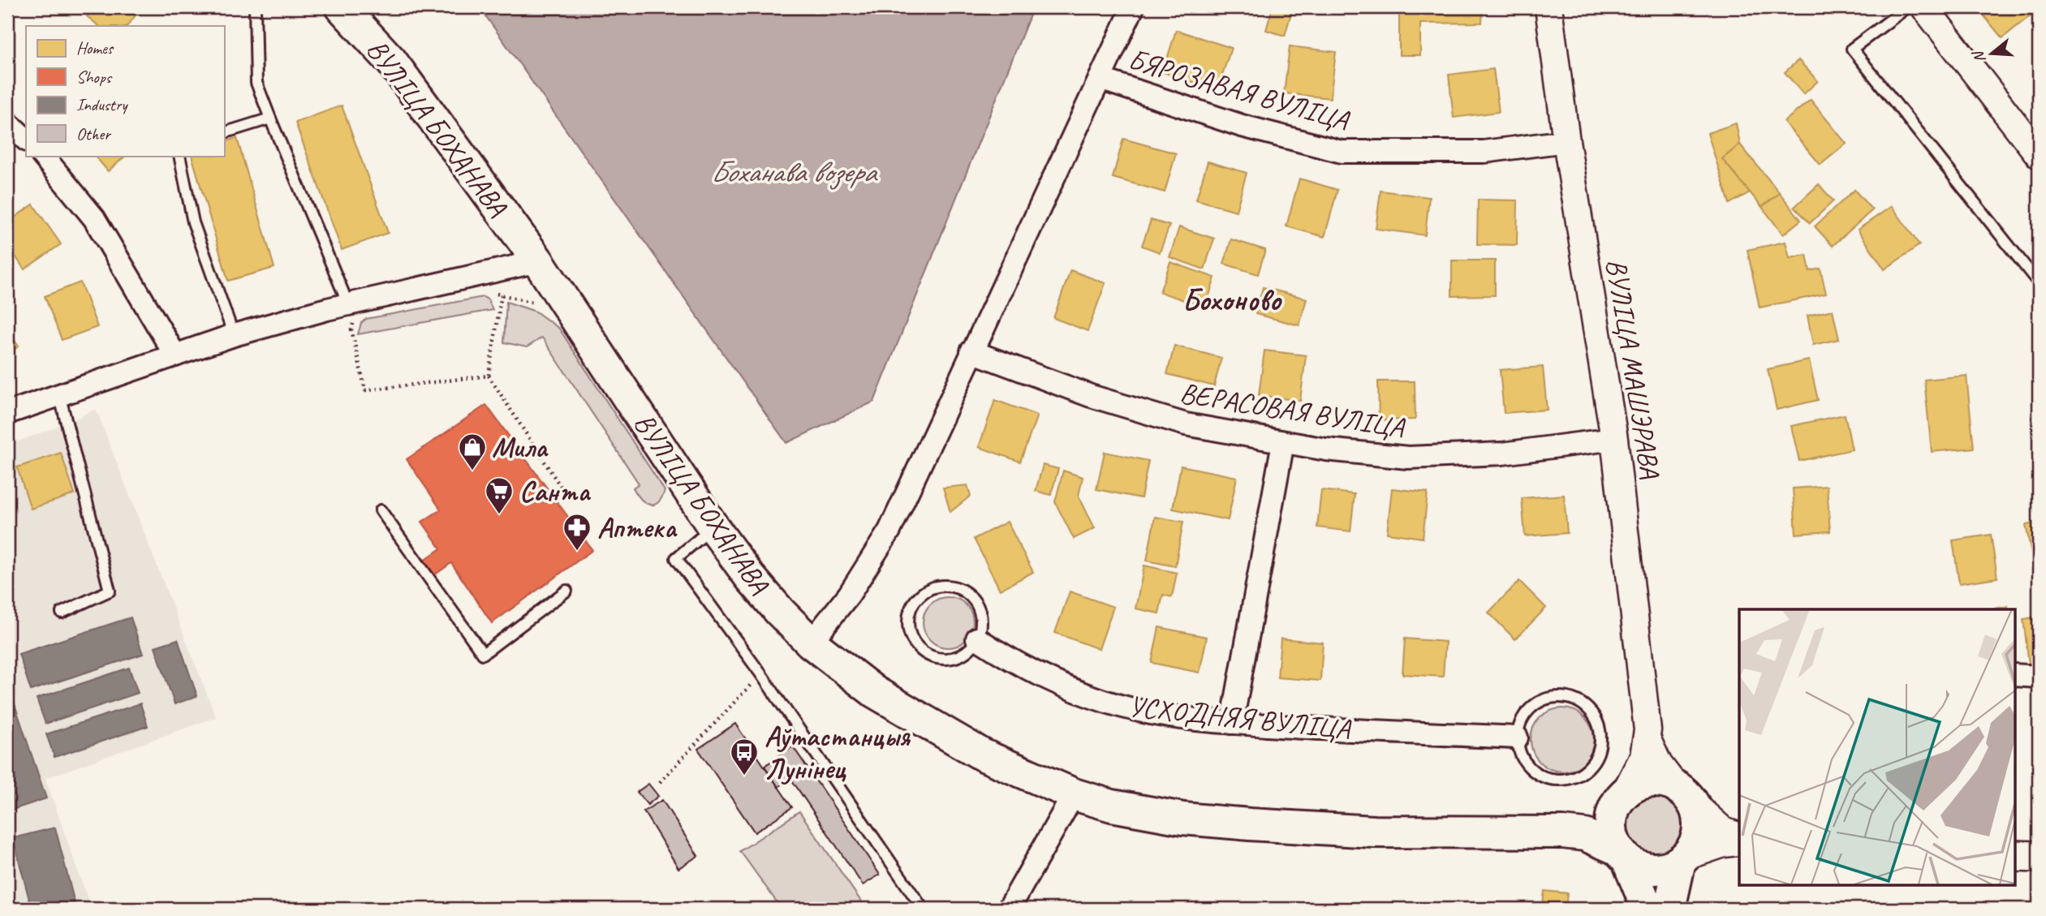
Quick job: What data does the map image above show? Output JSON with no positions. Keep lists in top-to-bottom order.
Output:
{
  "streets": {
    "main road": ["ВУЛІЦА БОХАНАВА"],
    "street": [
      "БЯРОЗАВАЯ ВУЛІЦА",
      "ВУЛІЦА МАШЭРАВА",
      "ВЕРАСОВАЯ ВУЛІЦА",
      "УСХОДНЯЯ ВУЛІЦА"
    ]
  },
  "crossings": [
    ["БЯРОЗАВАЯ ВУЛІЦА", "ВУЛІЦА МАШЭРАВА"],
    ["ВУЛІЦА МАШЭРАВА", "ВЕРАСОВАЯ ВУЛІЦА"]
  ],
  "districts": ["Бохоново"],
  "water": ["Боханава возера"],
  "places": {
    "shop": ["Мила"],
    "supermarket": ["Санта"],
    "pharmacy": ["Аптека"],
    "bus stop": ["Аўтастанцыя Лунінец"]
  },
  "legend": [
    "Homes",
    "Shops",
    "Industry",
    "Other"
  ],
  "north": "left"
}
